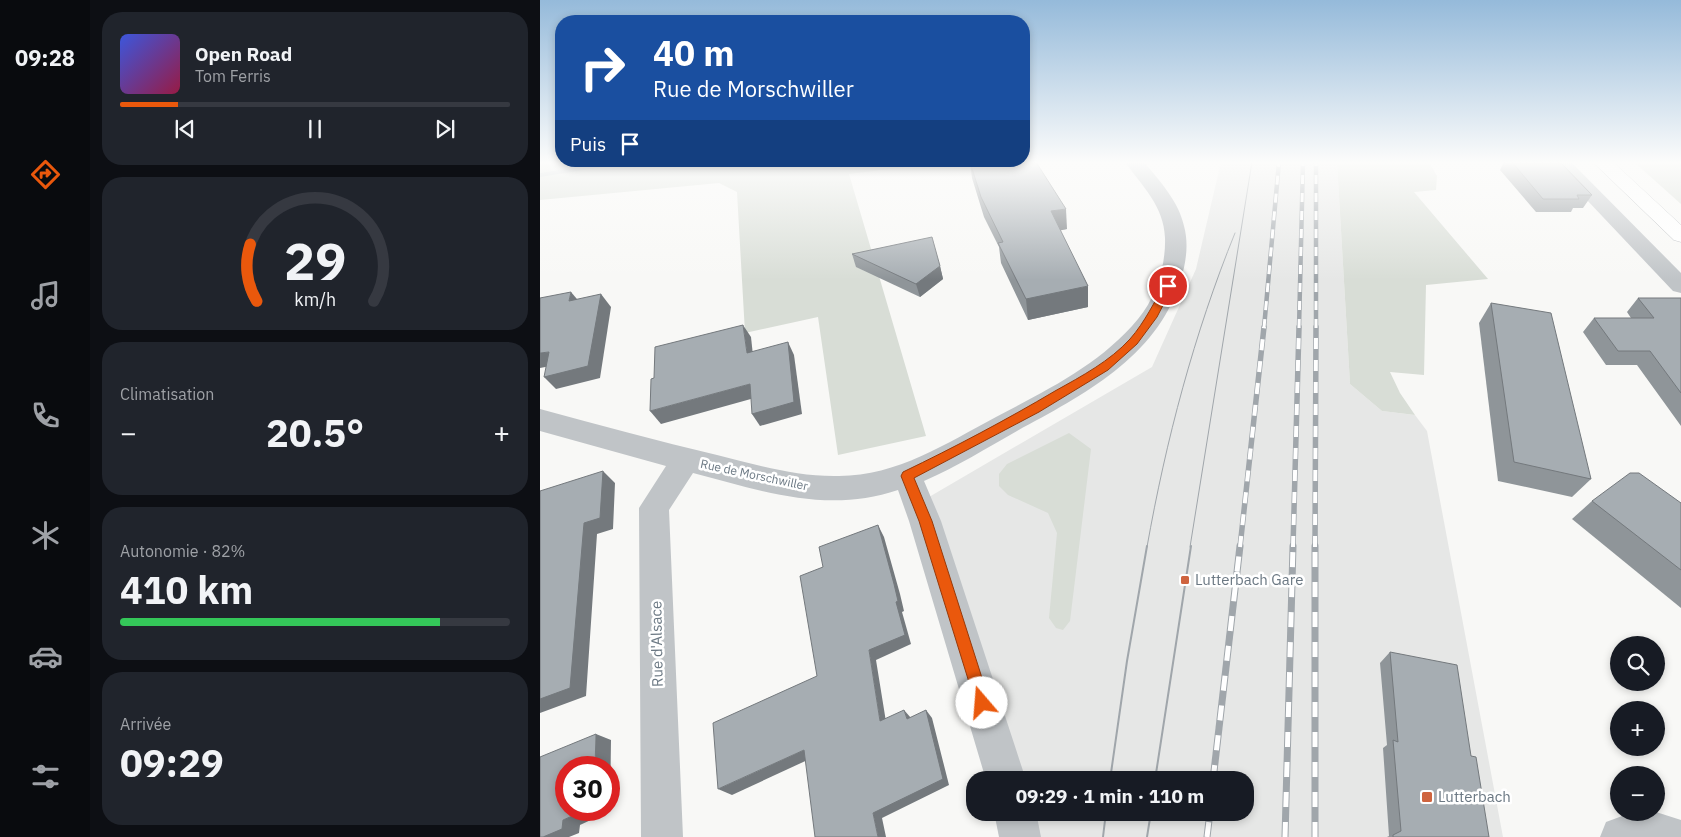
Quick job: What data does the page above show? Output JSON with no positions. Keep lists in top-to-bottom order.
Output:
{
  "streets": {
    "street": ["Rue de Morschwiller", "Rue d'Alsace"]
  },
  "crossings": [
    ["Rue de Morschwiller", "Rue d'Alsace"]
  ],
  "places": {
    "transit": ["Lutterbach Gare", "Lutterbach"]
  },
  "page": {
    "tabs": "09:28",
    "turn": ["40 m", "Rue de Morschwiller"],
    "song": ["Open Road", "Tom Ferris"],
    "then": "Puis",
    "tile": [
      "Climatisation",
      ["Autonomie · 82%", "410 km"],
      ["Arrivée", "09:29"]
    ],
    "heat": ["−", "20.5°", "+"],
    "map_buttons": ["+", "−"],
    "limit": "30",
    "trip": "09:29 · 1 min · 110 m",
    "gauge": ["29", "km/h"]
  }
}
